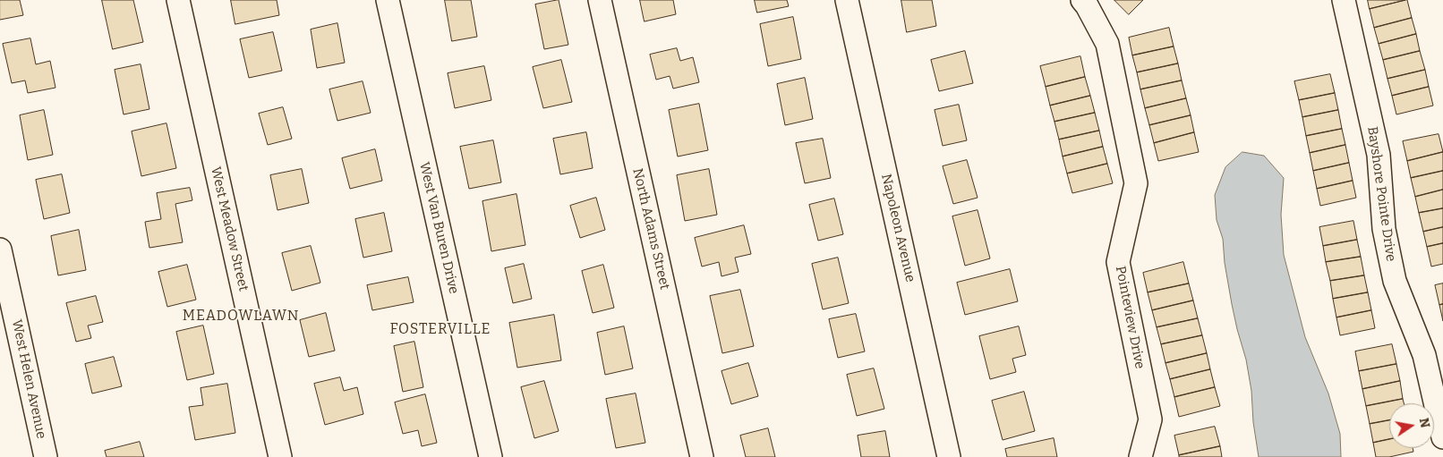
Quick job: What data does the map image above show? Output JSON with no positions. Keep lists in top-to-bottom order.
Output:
{
  "streets": {
    "street": [
      "Bayshore Pointe Drive",
      "West Van Buren Drive",
      "Napoleon Avenue",
      "West Meadow Street",
      "North Adams Street",
      "Pointeview Drive",
      "West Helen Avenue"
    ]
  },
  "districts": ["MEADOWLAWN", "FOSTERVILLE"],
  "north": "right"
}
